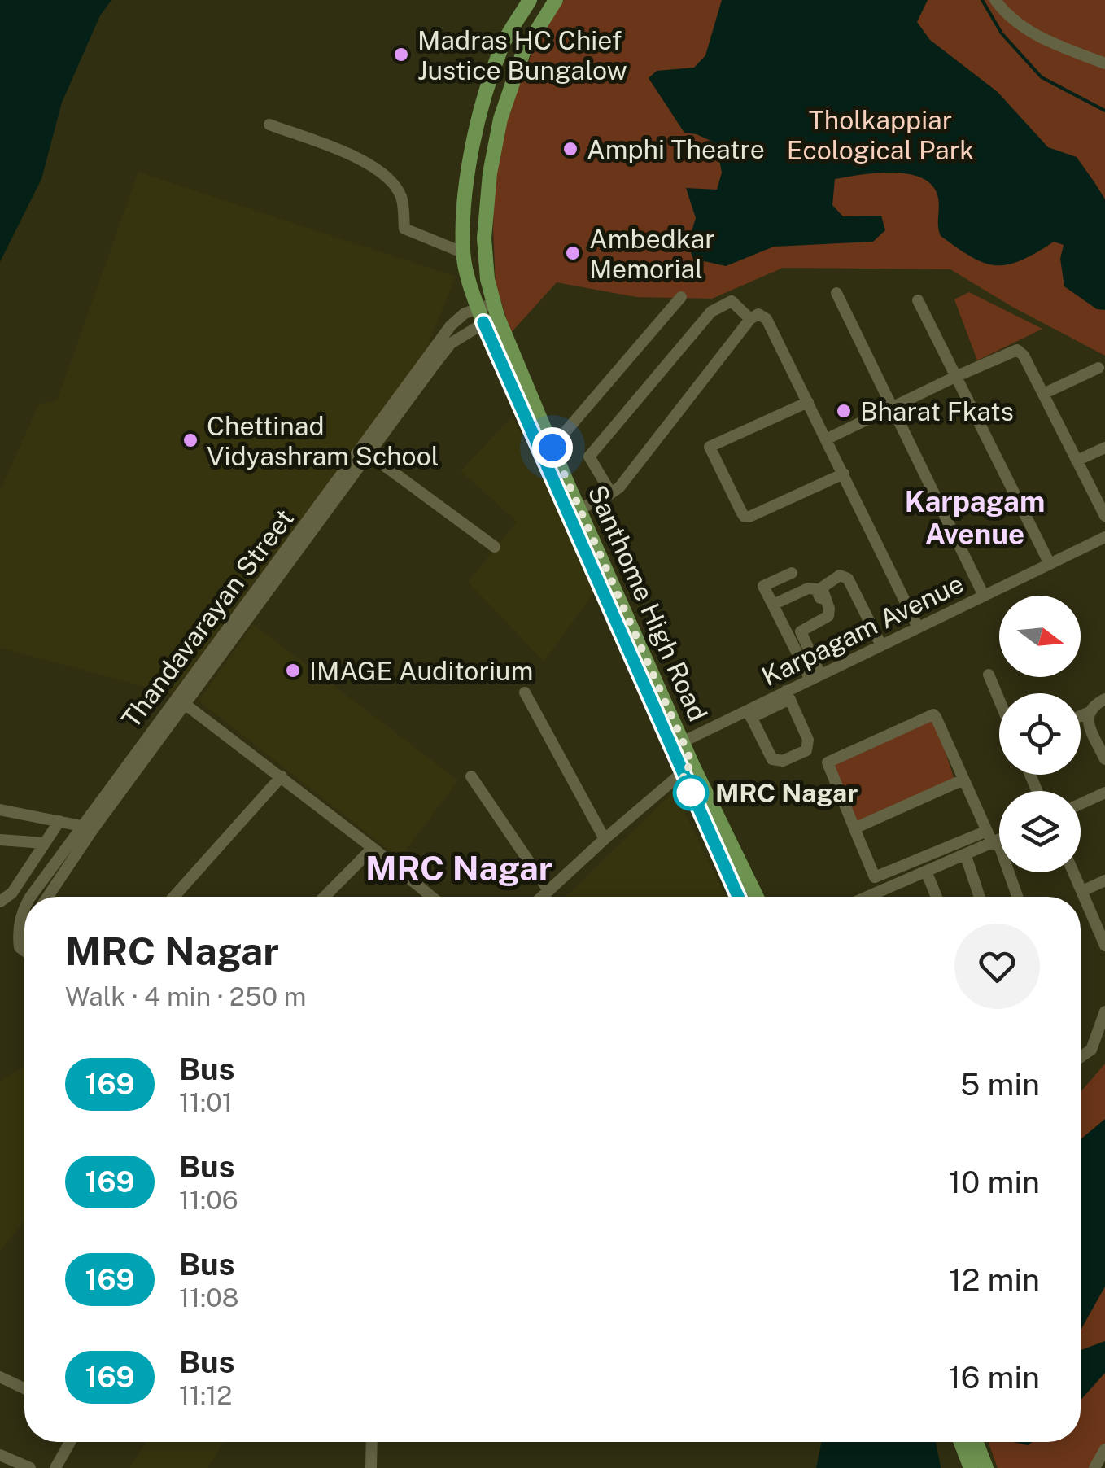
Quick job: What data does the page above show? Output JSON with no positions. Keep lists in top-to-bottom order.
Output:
{
  "streets": {
    "main road": ["Santhome High Road"],
    "street": ["Thandavarayan Street", "Karpagam Avenue"]
  },
  "crossings": [
    ["Santhome High Road", "Thandavarayan Street"],
    ["Santhome High Road", "Karpagam Avenue"]
  ],
  "districts": ["Karpagam Avenue", "MRC Nagar"],
  "parks": ["Tholkappiar Ecological Park"],
  "places": [
    "Madras HC Chief Justice Bungalow",
    "Amphi Theatre",
    "Ambedkar Memorial",
    "Bharat Fkats",
    "Chettinad Vidyashram School",
    "IMAGE Auditorium",
    "MRC Nagar"
  ],
  "lines": ["bus line 169"],
  "north": "right",
  "page": {
    "heading": ["MRC Nagar", "Walk · 4 min · 250 m"],
    "list": [
      {
        "mark": "169",
        "name": "Bus",
        "note": "11:01",
        "value": "5 min"
      },
      {
        "mark": "169",
        "name": "Bus",
        "note": "11:06",
        "value": "10 min"
      },
      {
        "mark": "169",
        "name": "Bus",
        "note": "11:08",
        "value": "12 min"
      },
      {
        "mark": "169",
        "name": "Bus",
        "note": "11:12",
        "value": "16 min"
      }
    ]
  }
}
